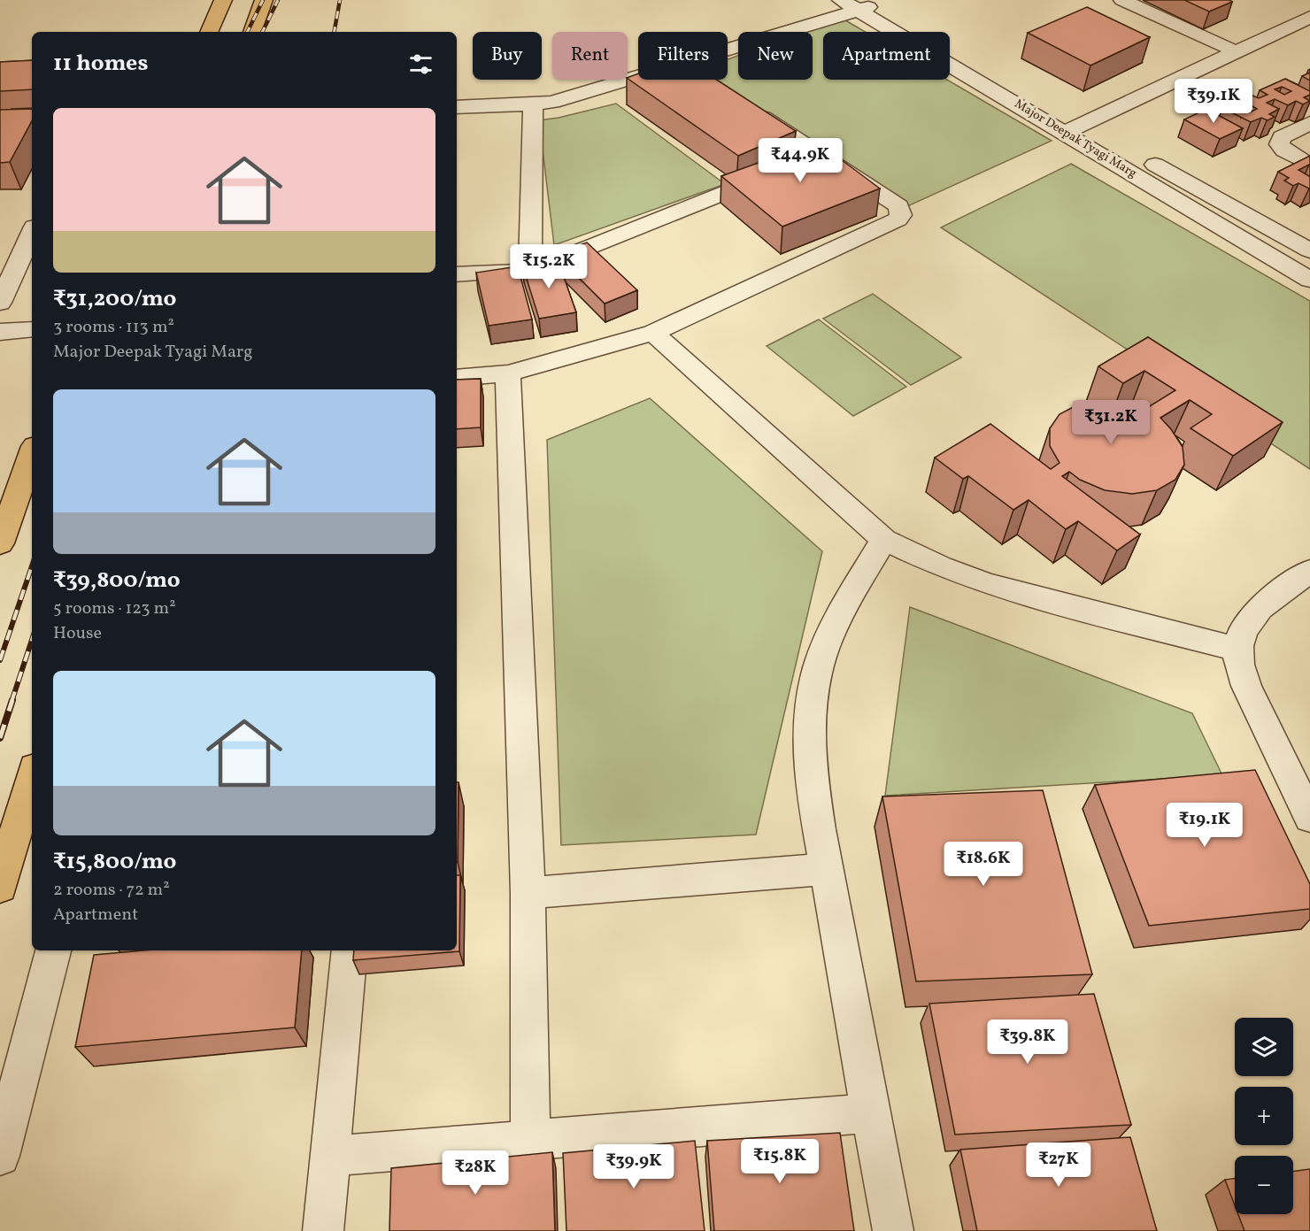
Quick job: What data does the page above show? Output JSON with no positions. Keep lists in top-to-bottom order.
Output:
{
  "streets": {
    "street": ["Major Deepak Tyagi Marg"]
  },
  "page": {
    "chip": [
      "Buy",
      "Rent",
      "Filters",
      "New",
      "Apartment"
    ],
    "heading": "11 homes",
    "price": [
      "₹39.1K",
      "₹44.9K",
      "₹15.2K",
      "₹31.2K",
      "₹19.1K",
      "₹18.6K",
      "₹39.8K",
      "₹15.8K",
      "₹27K",
      "₹39.9K",
      "₹28K"
    ],
    "list": [
      {
        "name": "₹31,200/mo",
        "note": "3 rooms · 113 m² · Major Deepak Tyagi Marg"
      },
      {
        "name": "₹39,800/mo",
        "note": "5 rooms · 123 m² · House"
      },
      {
        "name": "₹15,800/mo",
        "note": "2 rooms · 72 m² · Apartment"
      }
    ],
    "map_buttons": ["+", "−"]
  }
}
